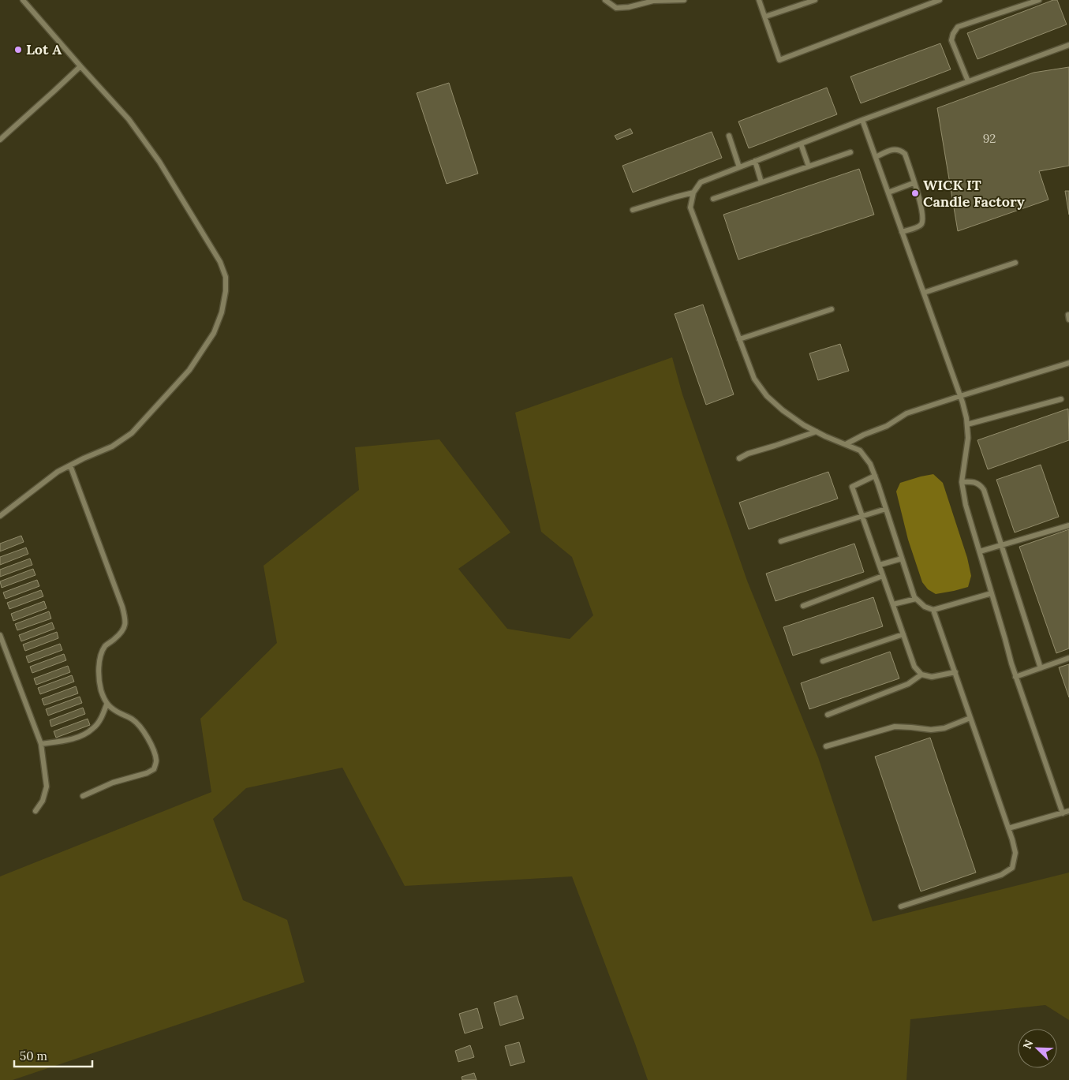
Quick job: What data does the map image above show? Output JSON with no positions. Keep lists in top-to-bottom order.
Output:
{
  "places": ["Lot A", "WICK IT Candle Factory"],
  "house_numbers": ["92"],
  "scale_bar": "50 m",
  "north": "top left"
}
